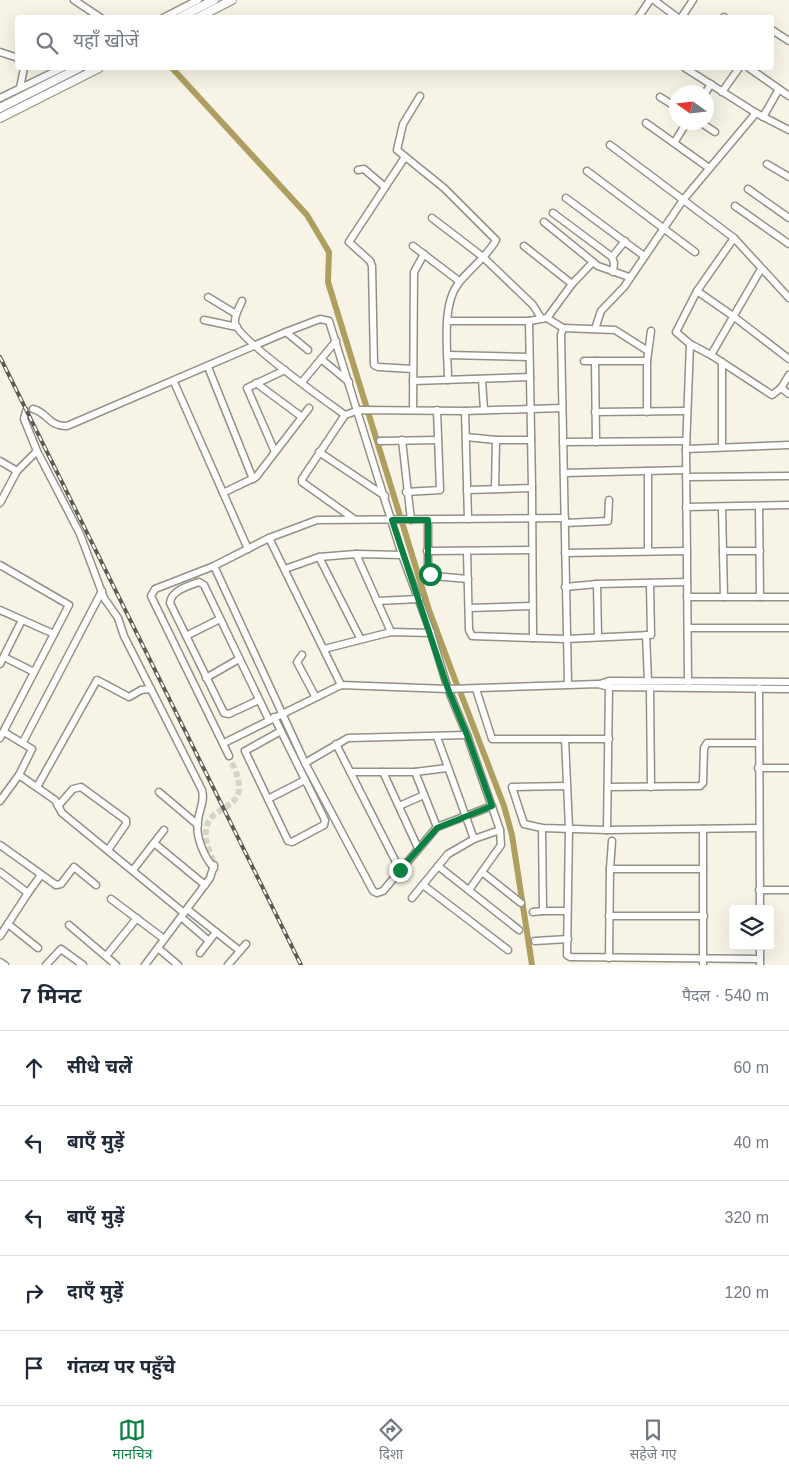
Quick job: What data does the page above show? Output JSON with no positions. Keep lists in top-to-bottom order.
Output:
{
  "north": "left",
  "page": {
    "search": "यहाँ खोजें",
    "heading": ["7 मिनट", "पैदल · 540 m"],
    "list": [
      ["सीधे चलें", "60 m"],
      ["बाएँ मुड़ें", "40 m"],
      ["बाएँ मुड़ें", "320 m"],
      ["दाएँ मुड़ें", "120 m"],
      "गंतव्य पर पहुँचे"
    ],
    "nav": ["मानचित्र", "दिशा", "सहेजे गए"]
  }
}
